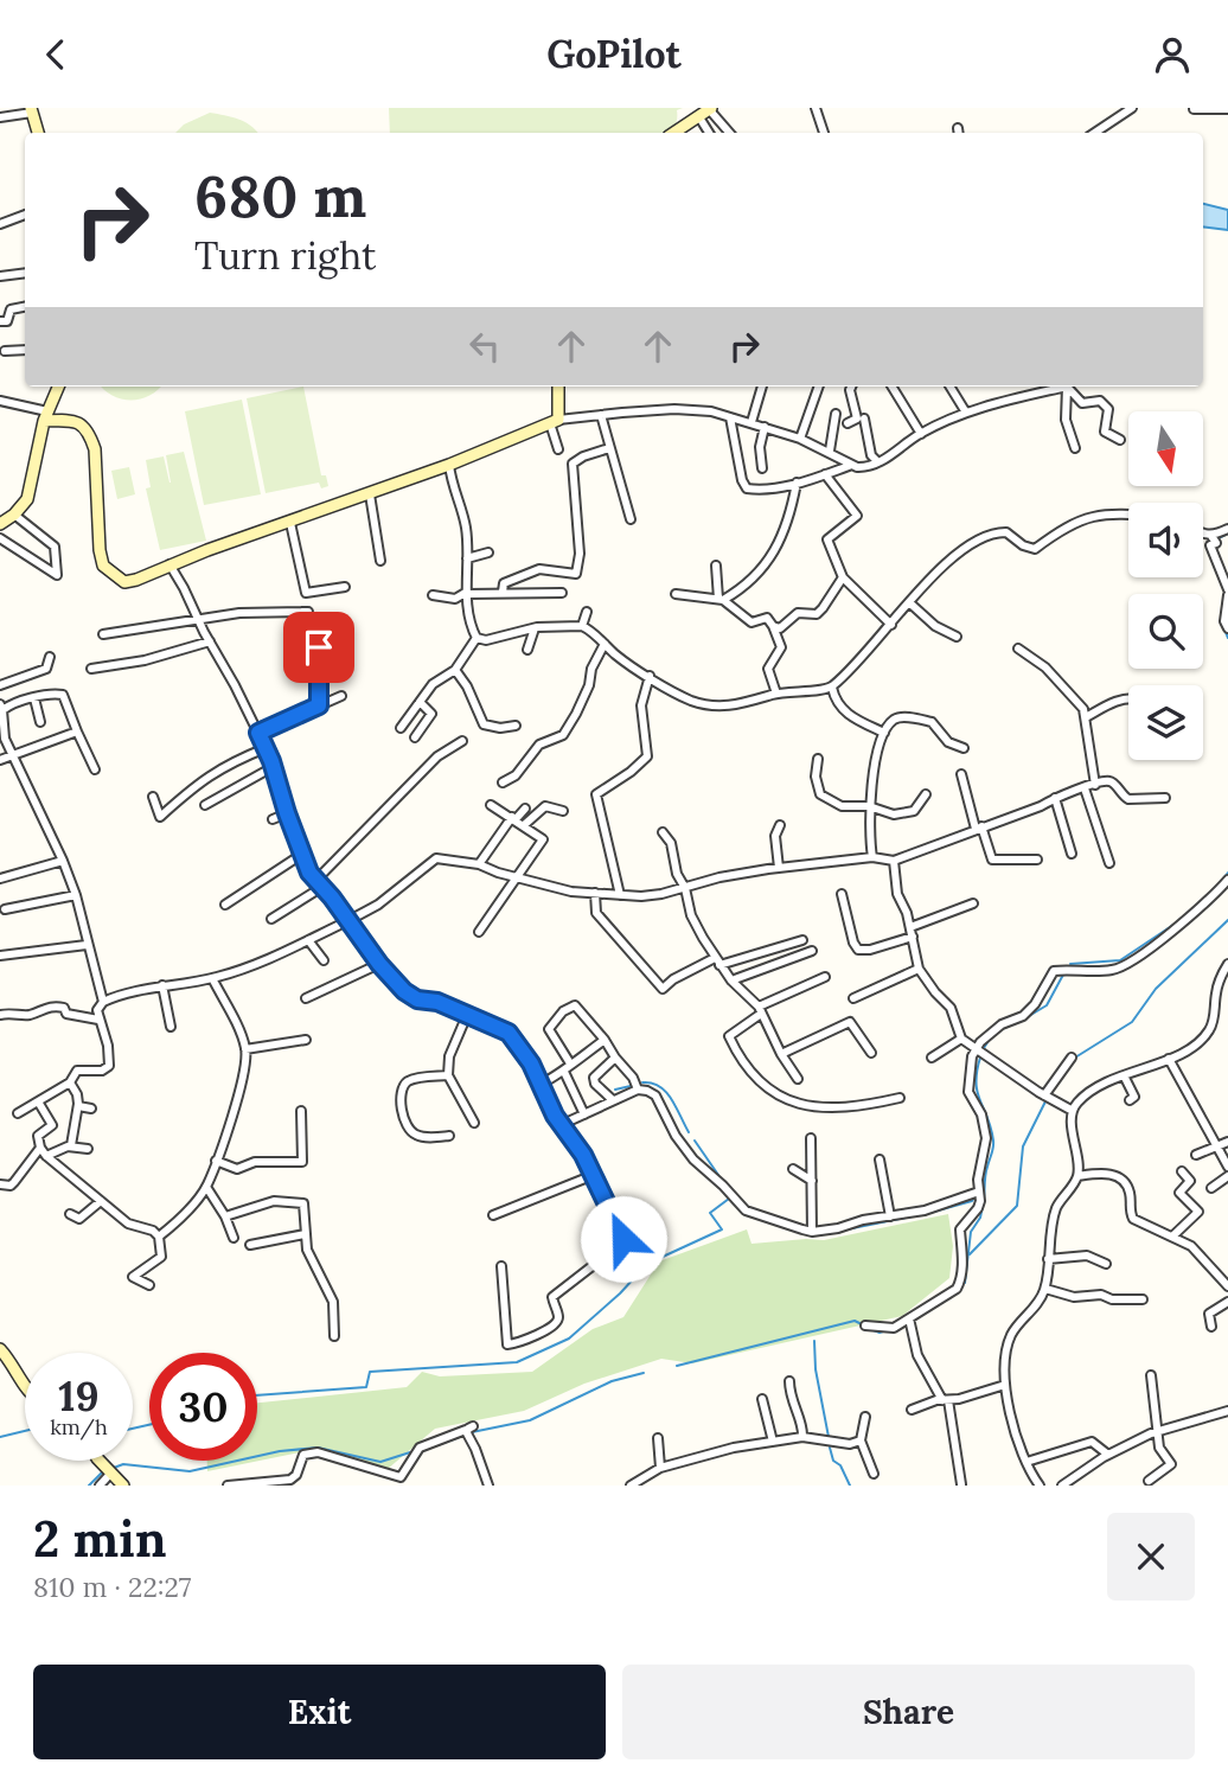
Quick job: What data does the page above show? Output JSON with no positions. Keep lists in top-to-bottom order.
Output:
{
  "north": "bottom",
  "page": {
    "header": "GoPilot",
    "turn": ["680 m", "Turn right"],
    "speed": "19 km/h",
    "limit": "30",
    "heading": ["2 min", "810 m · 22:27"],
    "buttons": ["Exit", "Share"]
  }
}
